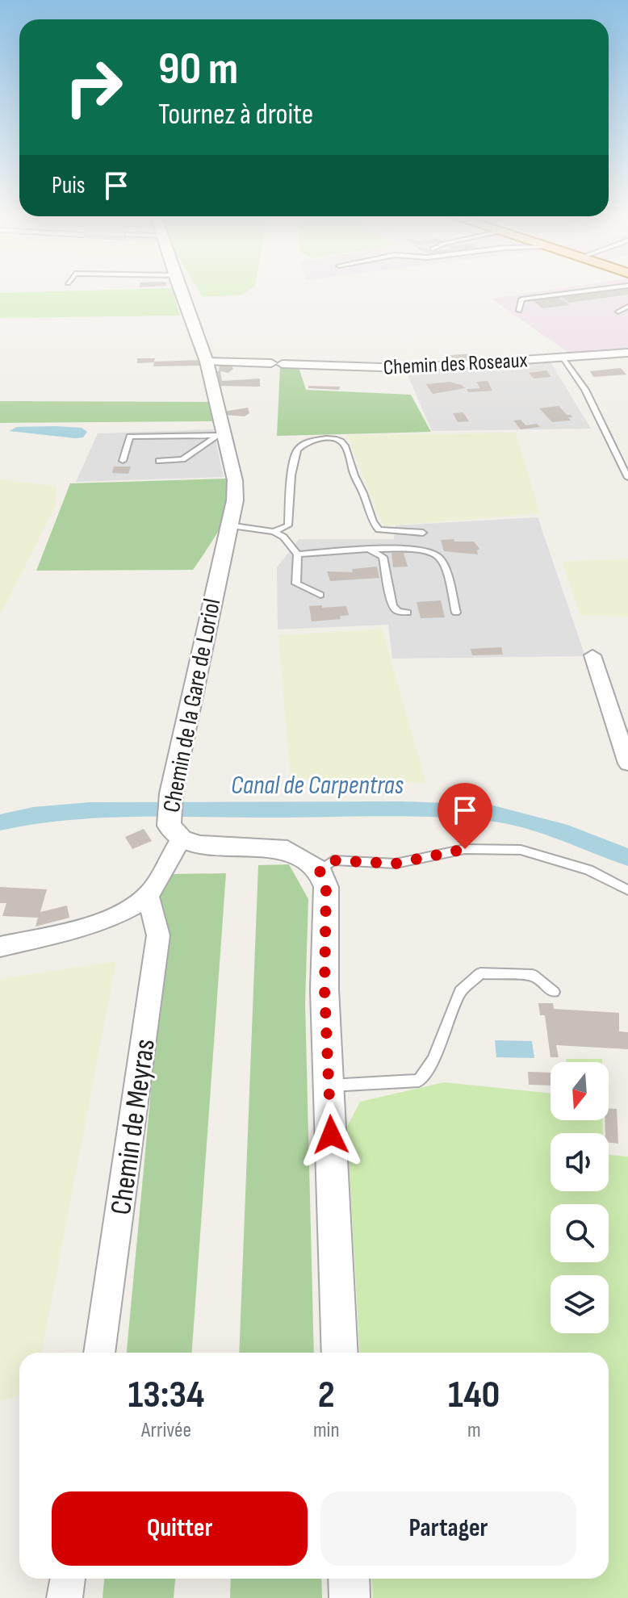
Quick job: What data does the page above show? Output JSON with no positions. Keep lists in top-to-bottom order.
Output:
{
  "streets": {
    "street": ["Chemin des Roseaux", "Chemin de la Gare de Loriol", "Chemin de Meyras"]
  },
  "crossings": [
    ["Chemin des Roseaux", "Chemin de la Gare de Loriol"]
  ],
  "water": ["Canal de Carpentras"],
  "north": "bottom",
  "page": {
    "turn": ["90 m", "Tournez à droite"],
    "then": "Puis",
    "eta": [
      "13:34",
      "Arrivée",
      "2",
      "min",
      "140",
      "m"
    ],
    "buttons": ["Quitter", "Partager"]
  }
}
